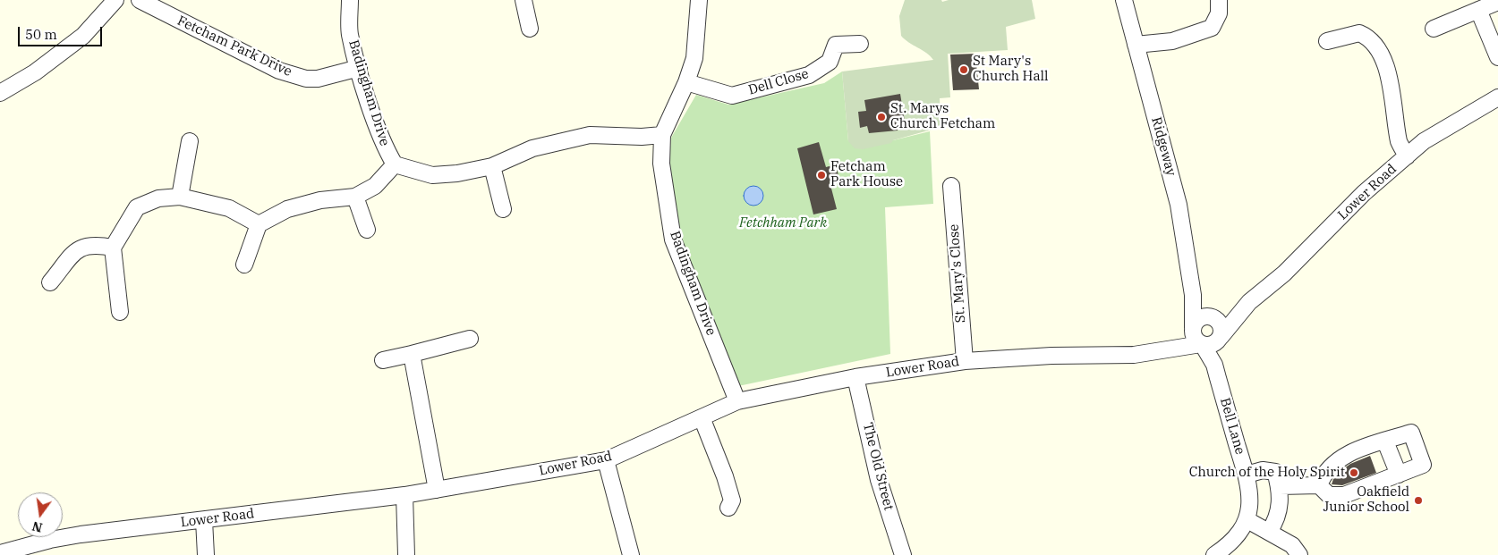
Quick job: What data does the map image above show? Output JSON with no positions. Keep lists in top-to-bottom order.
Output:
{
  "streets": {
    "street": [
      "Fetcham Park Drive",
      "Dell Close",
      "Badingham Drive",
      "Ridgeway",
      "Lower Road",
      "St. Mary's Close",
      "Bell Lane",
      "The Old Street"
    ]
  },
  "crossings": [
    ["Fetcham Park Drive", "Badingham Drive"],
    ["Dell Close", "Badingham Drive"],
    ["Badingham Drive", "Lower Road"],
    ["Ridgeway", "Lower Road"],
    ["Ridgeway", "Bell Lane"],
    ["Lower Road", "St. Mary's Close"],
    ["Lower Road", "Bell Lane"],
    ["Lower Road", "The Old Street"]
  ],
  "parks": ["Fetchham Park"],
  "places": [
    "St Mary's Church Hall",
    "St. Marys Church Fetcham",
    "Fetcham Park House",
    "Church of the Holy Spirit",
    "Oakfield Junior School"
  ],
  "scale_bar": "50 m",
  "north": "bottom"
}
